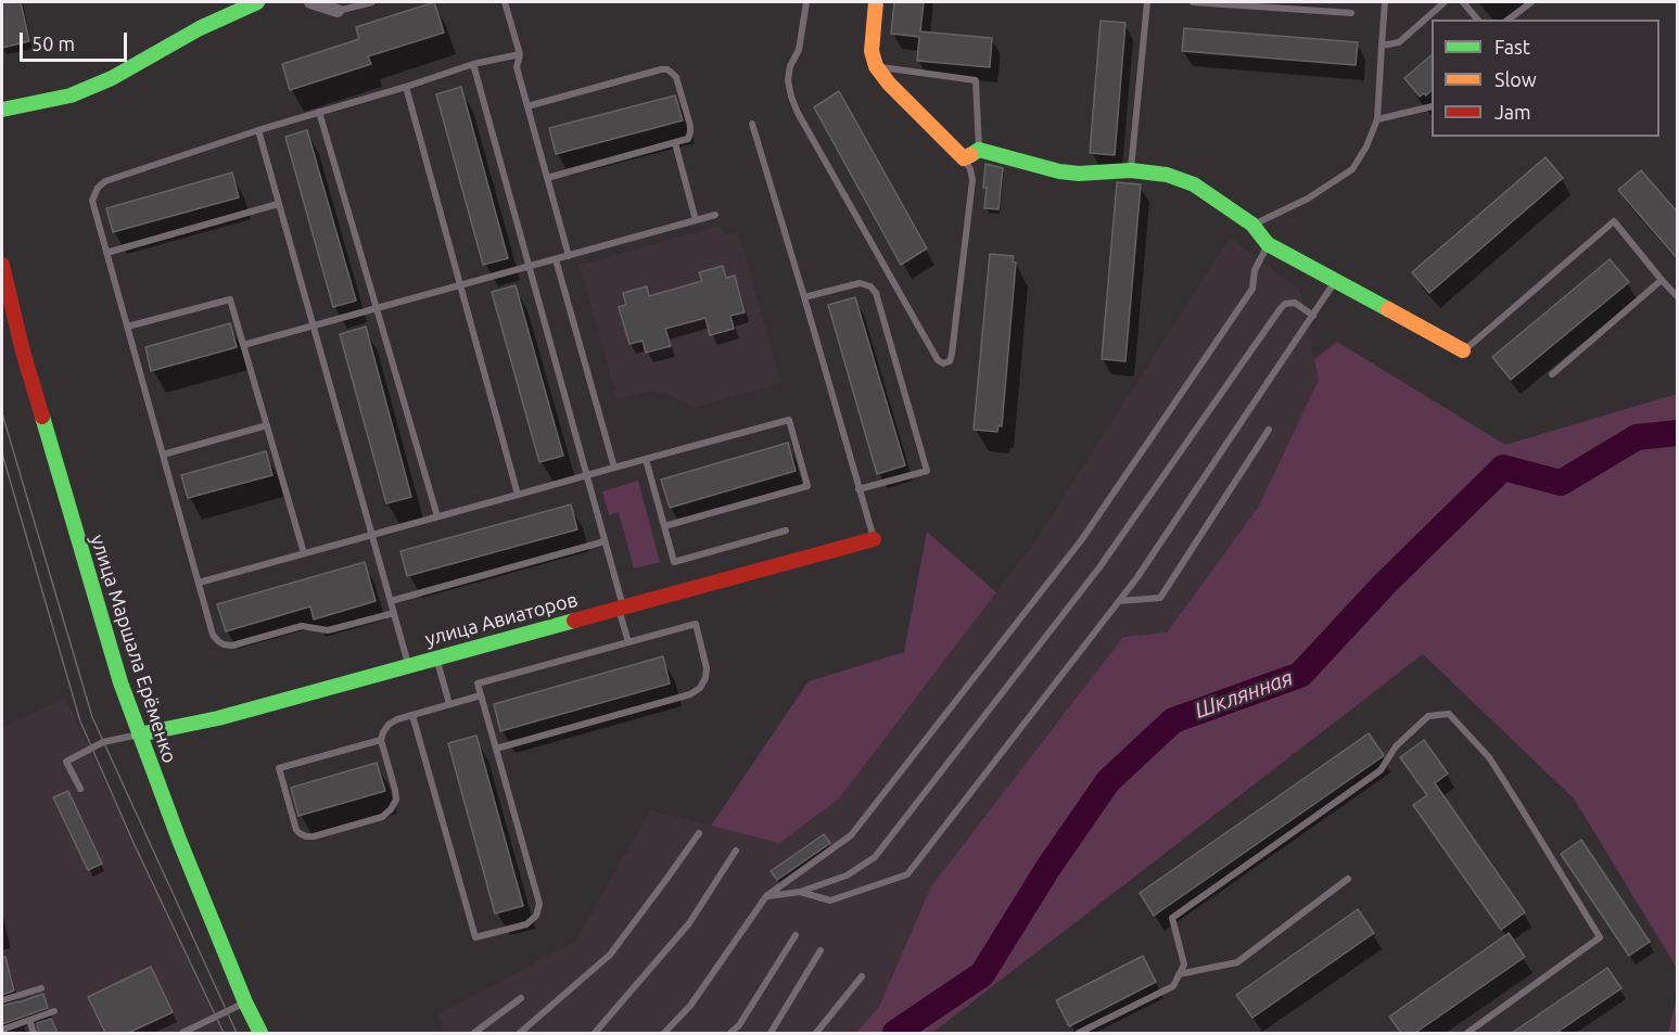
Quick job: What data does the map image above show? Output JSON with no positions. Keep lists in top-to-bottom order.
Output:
{
  "streets": {
    "street": ["улица Авиаторов", "улица Маршала Ерёменко"]
  },
  "crossings": [
    ["улица Авиаторов", "улица Маршала Ерёменко"]
  ],
  "water": ["Шклянная"],
  "legend": ["Fast", "Slow", "Jam"],
  "scale_bar": "50 m"
}
